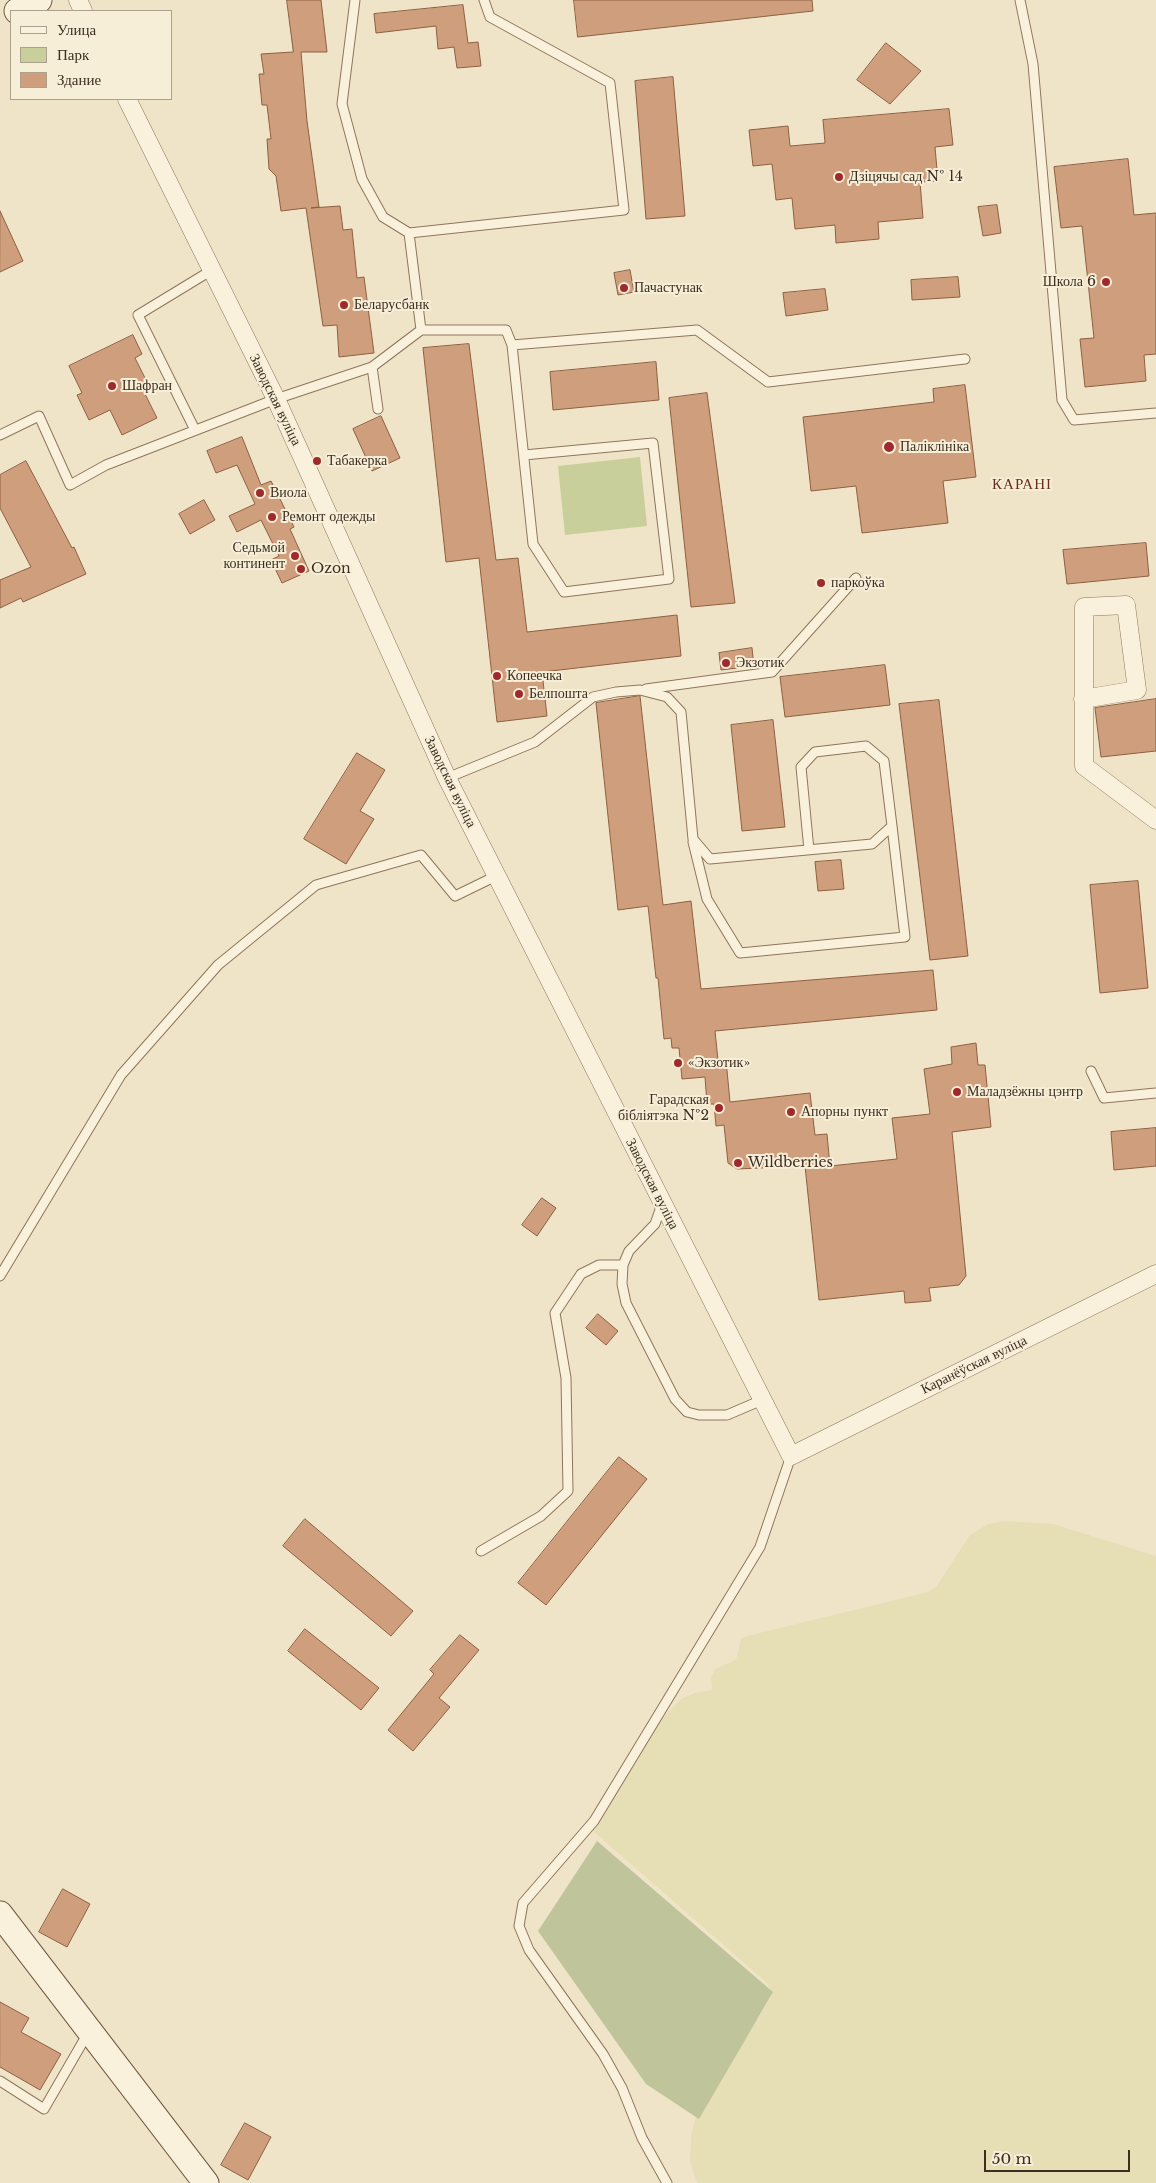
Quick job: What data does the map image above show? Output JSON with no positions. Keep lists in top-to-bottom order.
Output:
{
  "streets": {
    "street": ["Заводская вуліца", "Каранёўская вуліца"]
  },
  "crossings": [
    ["Заводская вуліца", "Каранёўская вуліца"]
  ],
  "districts": ["КАРАНІ"],
  "places": [
    "Дзіцячы сад № 14",
    "Школа 6",
    "Пачастунак",
    "Беларусбанк",
    "Шафран",
    "Паліклініка",
    "Табакерка",
    "Виола",
    "Ремонт одежды",
    "Седьмой континент",
    "Ozon",
    "паркоўка",
    "Экзотик",
    "Копеечка",
    "Белпошта",
    "«Экзотик»",
    "Маладзёжны цэнтр",
    "Гарадская бібліятэка №2",
    "Апорны пункт",
    "Wildberries"
  ],
  "legend": ["Улица", "Парк", "Здание"],
  "scale_bar": "50 m"
}
